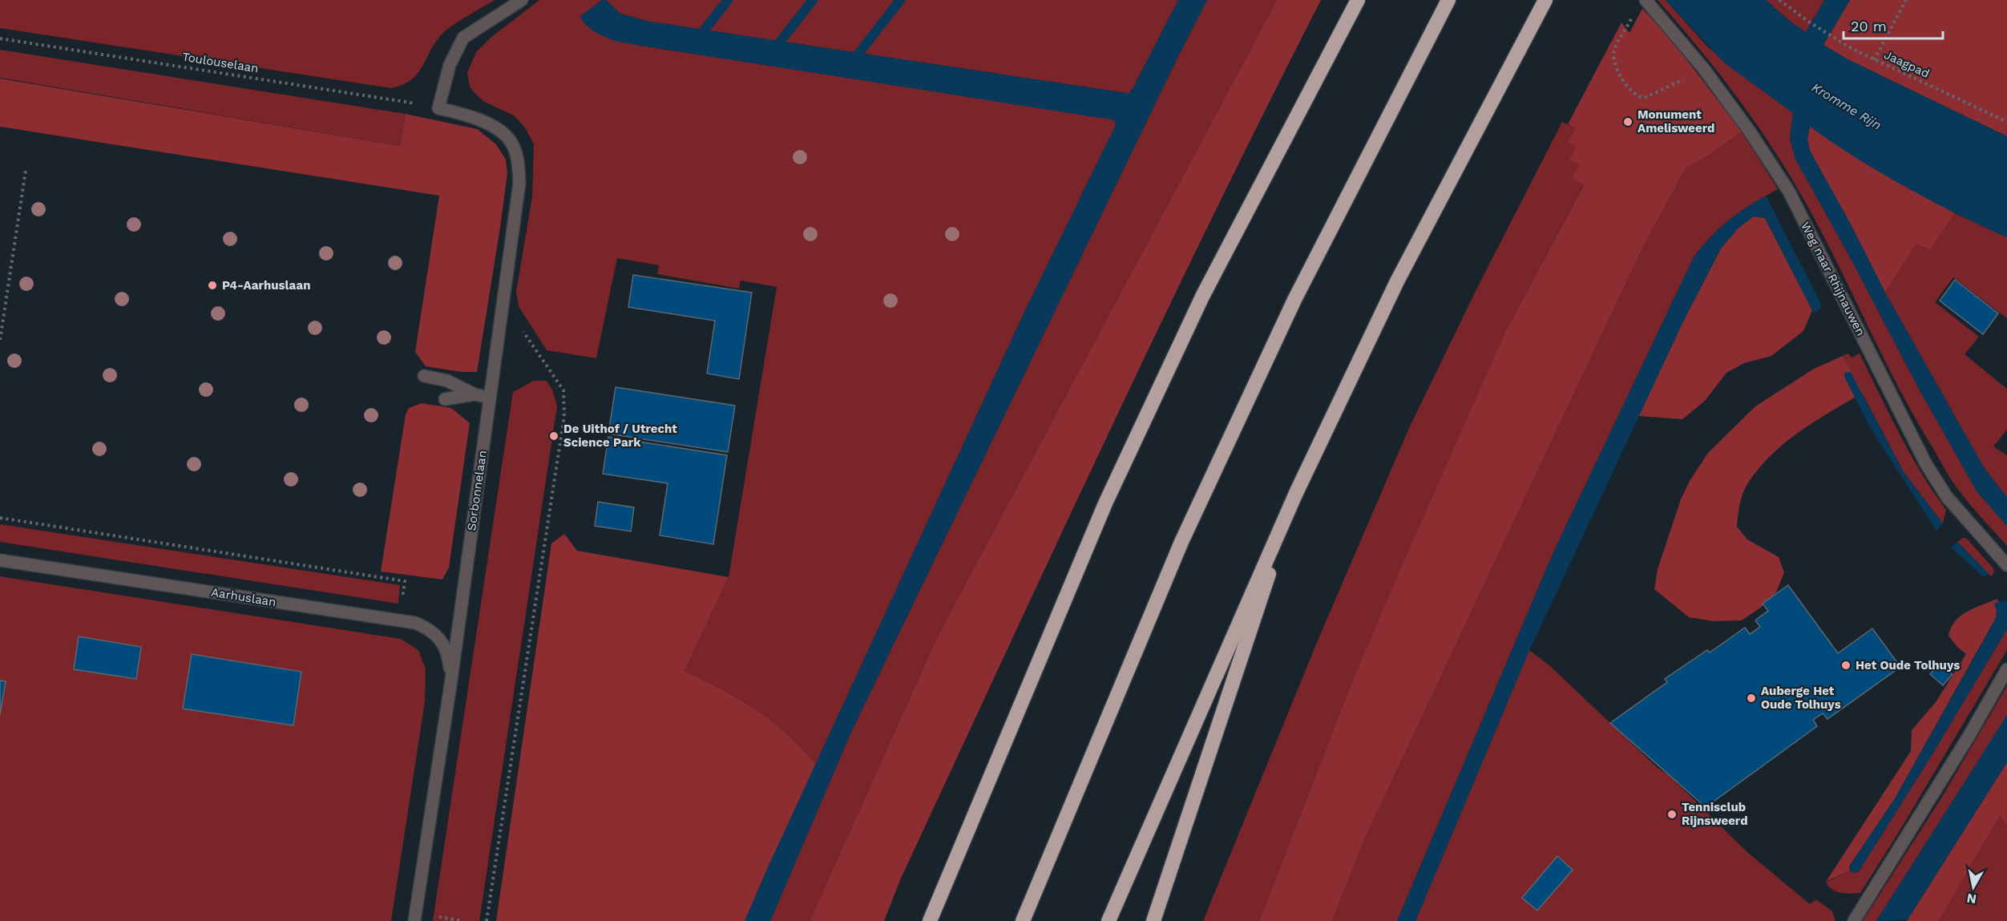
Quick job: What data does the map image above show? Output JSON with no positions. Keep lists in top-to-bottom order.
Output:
{
  "streets": {
    "street": ["Weg naar Rhijnauwen", "Sorbonnelaan", "Aarhuslaan"],
    "path": ["Toulouselaan", "Jaagpad"]
  },
  "crossings": [
    ["Toulouselaan", "Sorbonnelaan"],
    ["Sorbonnelaan", "Aarhuslaan"]
  ],
  "water": ["Kromme Rijn"],
  "places": [
    "Monument Amelisweerd",
    "P4-Aarhuslaan",
    "De Uithof / Utrecht Science Park",
    "Het Oude Tolhuys",
    "Auberge Het Oude Tolhuys",
    "Tennisclub Rijnsweerd"
  ],
  "scale_bar": "20 m",
  "north": "bottom"
}
